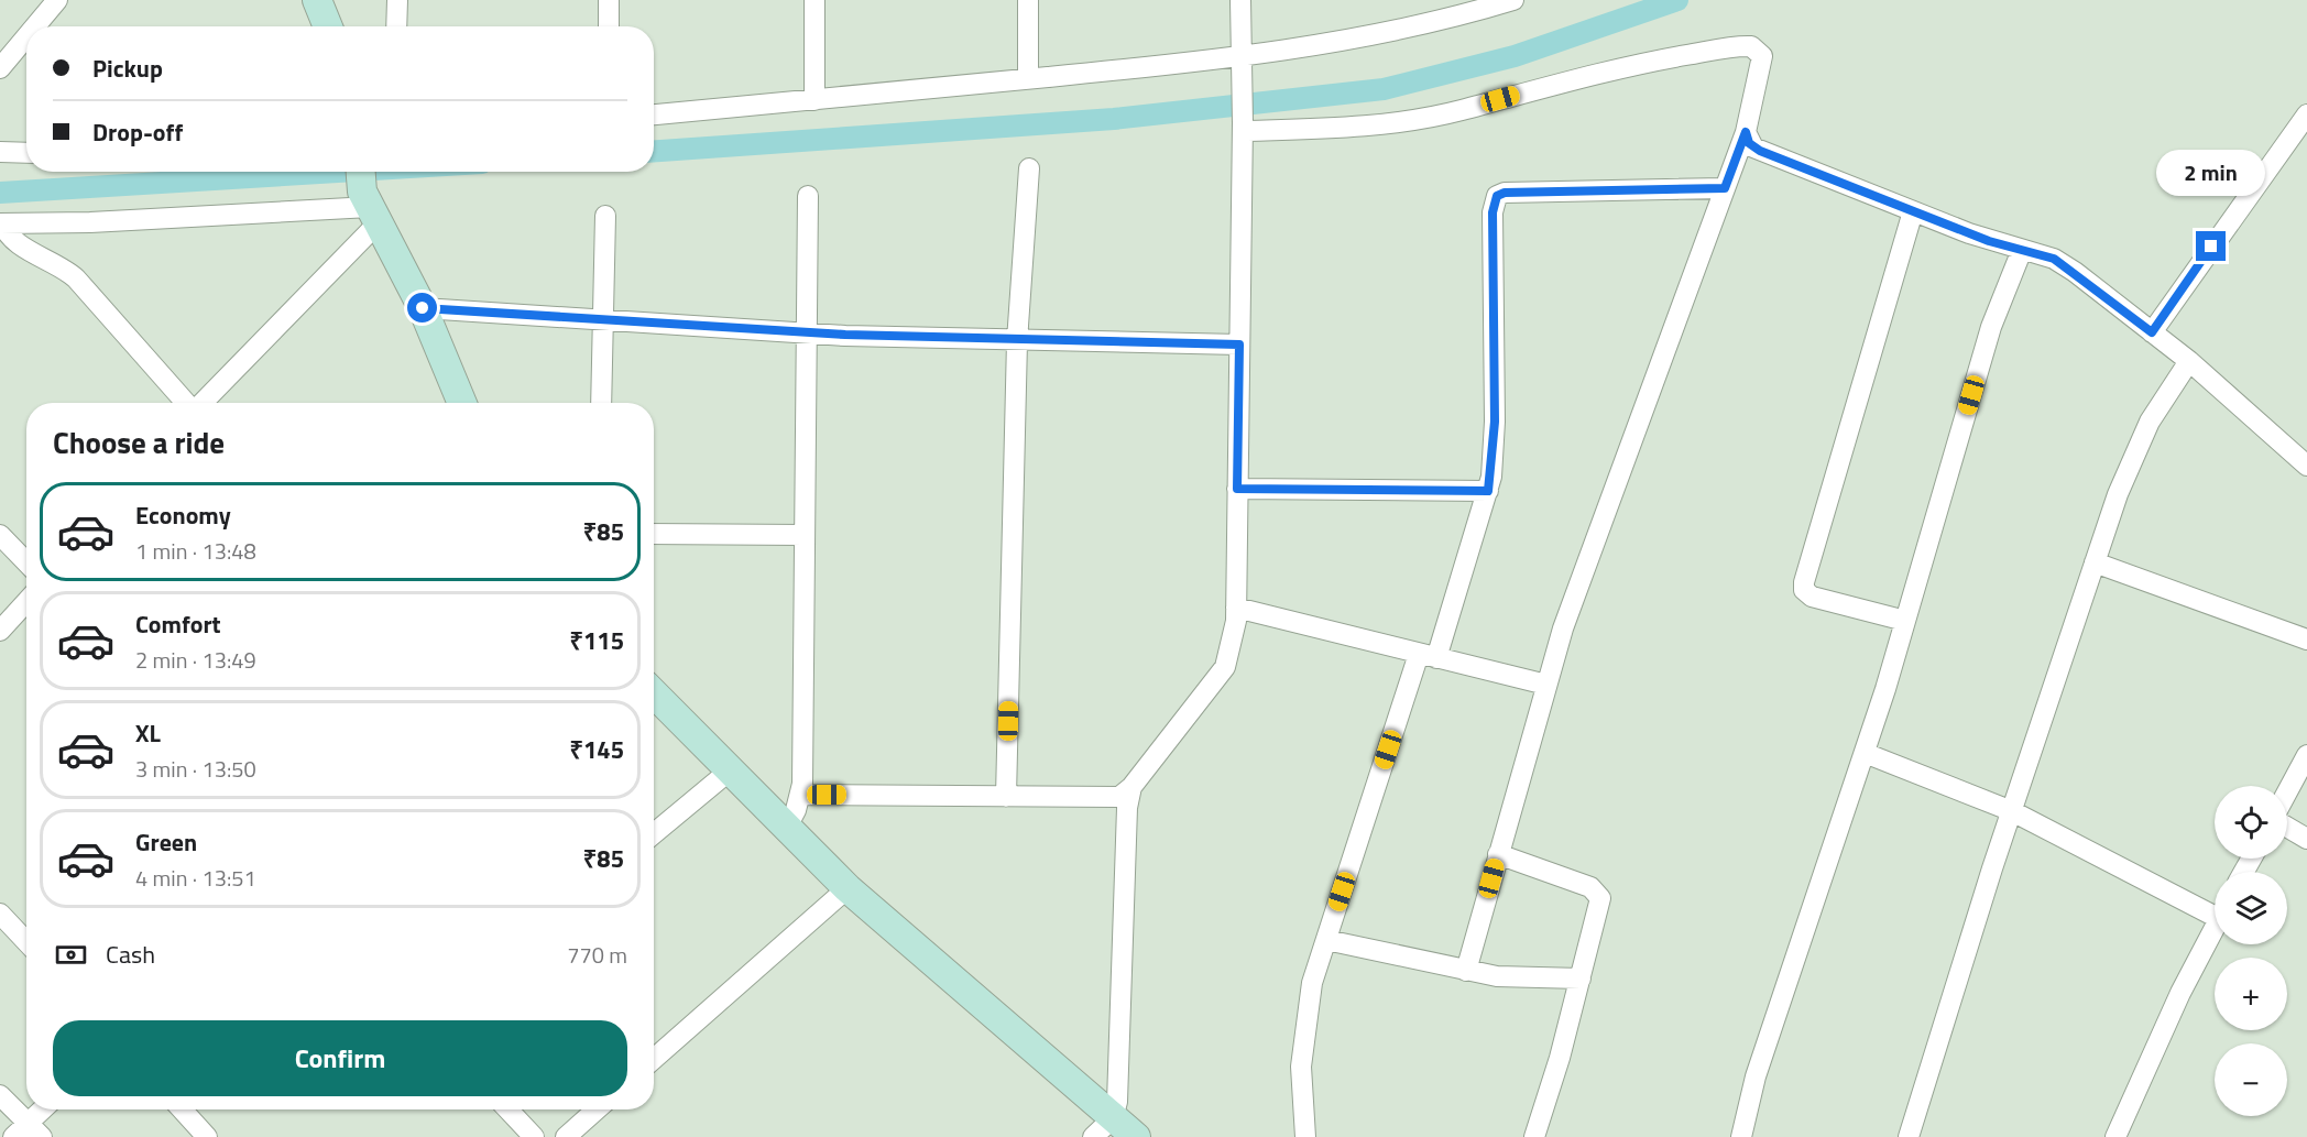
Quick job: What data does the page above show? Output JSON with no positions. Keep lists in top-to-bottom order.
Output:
{
  "page": {
    "banner": ["Pickup", "Drop-off"],
    "bubble": "2 min",
    "heading": "Choose a ride",
    "list": [
      {
        "name": "Economy",
        "note": "1 min · 13:48",
        "value": "₹85"
      },
      {
        "name": "Comfort",
        "note": "2 min · 13:49",
        "value": "₹115"
      },
      {
        "name": "XL",
        "note": "3 min · 13:50",
        "value": "₹145"
      },
      {
        "name": "Green",
        "note": "4 min · 13:51",
        "value": "₹85"
      }
    ],
    "map_buttons": ["+", "−"],
    "pay": ["Cash", "770 m"],
    "buttons": "Confirm"
  }
}
